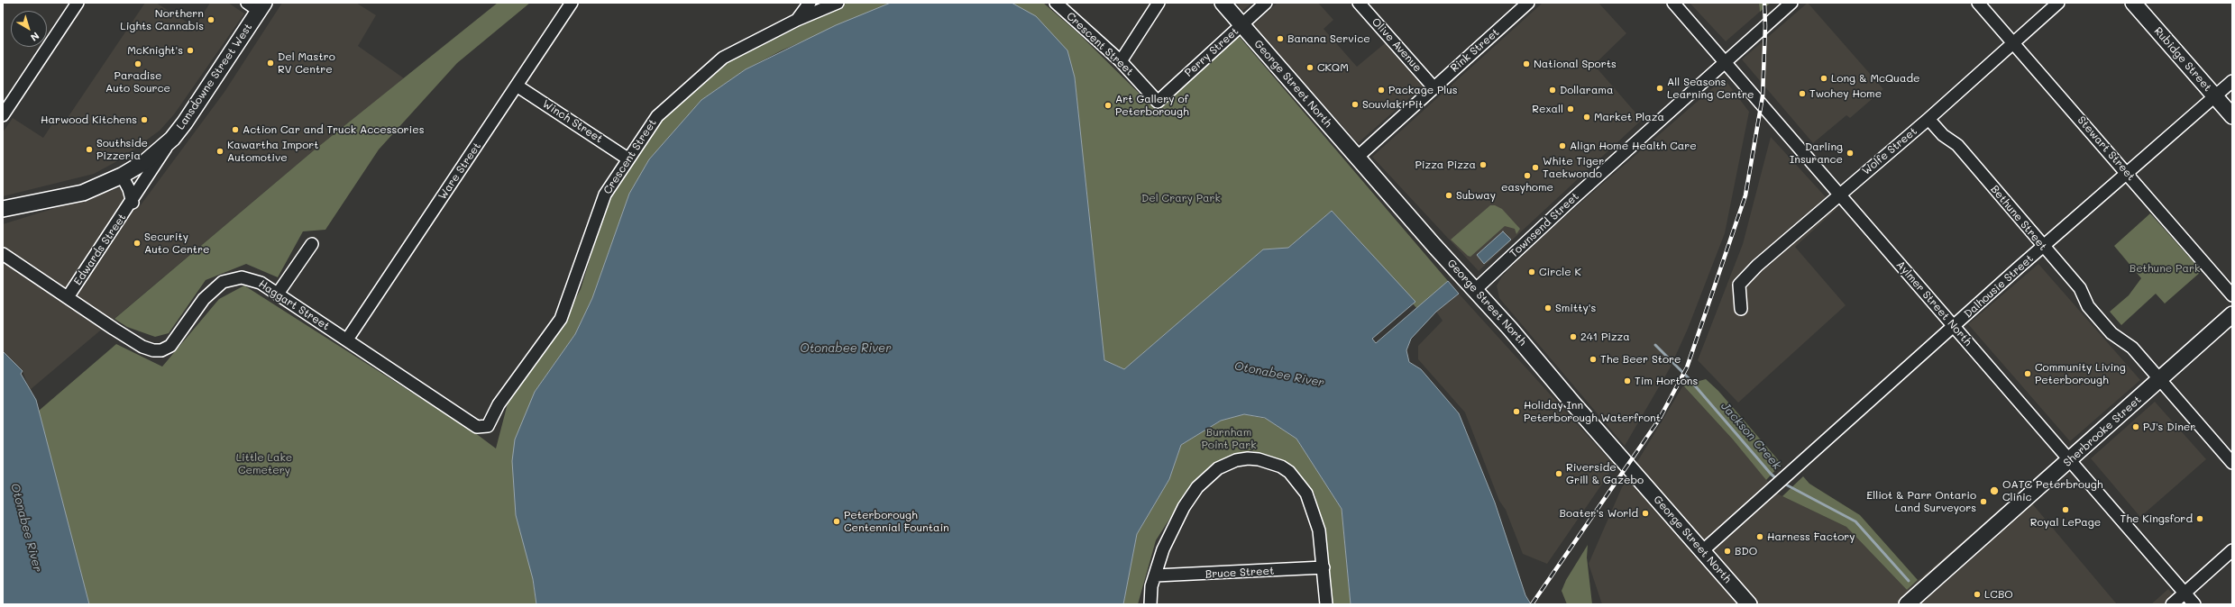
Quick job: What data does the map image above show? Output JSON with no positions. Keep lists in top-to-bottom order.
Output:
{
  "streets": {
    "main road": [
      "Rubidge Street",
      "Lansdowne Street West",
      "George Street North",
      "Sherbrooke Street"
    ],
    "street": [
      "Crescent Street",
      "Olive Avenue",
      "Rink Street",
      "Perry Street",
      "Winch Street",
      "Stewart Street",
      "Wolfe Street",
      "Ware Street",
      "Bethune Street",
      "Townsend Street",
      "Edwards Street",
      "Dalhousie Street",
      "Aylmer Street North",
      "Haggart Street",
      "Bruce Street"
    ]
  },
  "crossings": [
    ["Crescent Street", "Perry Street"],
    ["Crescent Street", "Winch Street"],
    ["Crescent Street", "Haggart Street"],
    ["Olive Avenue", "Rink Street"],
    ["Rink Street", "George Street North"],
    ["Perry Street", "George Street North"],
    ["Rubidge Street", "Dalhousie Street"],
    ["Lansdowne Street West", "Edwards Street"],
    ["George Street North", "Townsend Street"],
    ["George Street North", "Dalhousie Street"],
    ["Winch Street", "Ware Street"],
    ["Stewart Street", "Wolfe Street"],
    ["Stewart Street", "Dalhousie Street"],
    ["Wolfe Street", "Bethune Street"],
    ["Wolfe Street", "Aylmer Street North"],
    ["Ware Street", "Haggart Street"],
    ["Bethune Street", "Dalhousie Street"],
    ["Bethune Street", "Sherbrooke Street"],
    ["Townsend Street", "Aylmer Street North"],
    ["Edwards Street", "Haggart Street"],
    ["Dalhousie Street", "Aylmer Street North"],
    ["Aylmer Street North", "Sherbrooke Street"]
  ],
  "water": ["Otonabee River", "Jackson Creek"],
  "parks": [
    "Del Crary Park",
    "Bethune Park",
    "Burnham Point Park",
    "Little Lake Cemetery"
  ],
  "places": [
    "Northern Lights Cannabis",
    "Banana Service",
    "McKnight's",
    "Del Mastro RV Centre",
    "Paradise Auto Source",
    "National Sports",
    "CKQM",
    "Long & McQuade",
    "All Seasons Learning Centre",
    "Package Plus",
    "Dollarama",
    "Twohey Home",
    "Souvlaki Pit",
    "Art Gallery of Peterborough",
    "Rexall",
    "Market Plaza",
    "Harwood Kitchens",
    "Action Car and Truck Accessories",
    "Align Home Health Care",
    "Southside Pizzeria",
    "Kawartha Import Automotive",
    "Darling Insurance",
    "Pizza Pizza",
    "White Tiger Taekwondo",
    "easyhome",
    "Subway",
    "Security Auto Centre",
    "Circle K",
    "Smitty's",
    "241 Pizza",
    "The Beer Store",
    "Community Living Peterborough",
    "Tim Hortons",
    "Holiday Inn Peterborough Waterfront",
    "PJ's Diner",
    "Riverside Grill & Gazebo",
    "OATC Peterbrough Clinic",
    "Elliot & Parr Ontario Land Surveyors",
    "Royal LePage",
    "Boater's World",
    "The Kingsford",
    "Peterborough Centennial Fountain",
    "Harness Factory",
    "BDO",
    "LCBO"
  ],
  "north": "bottom right"
}
